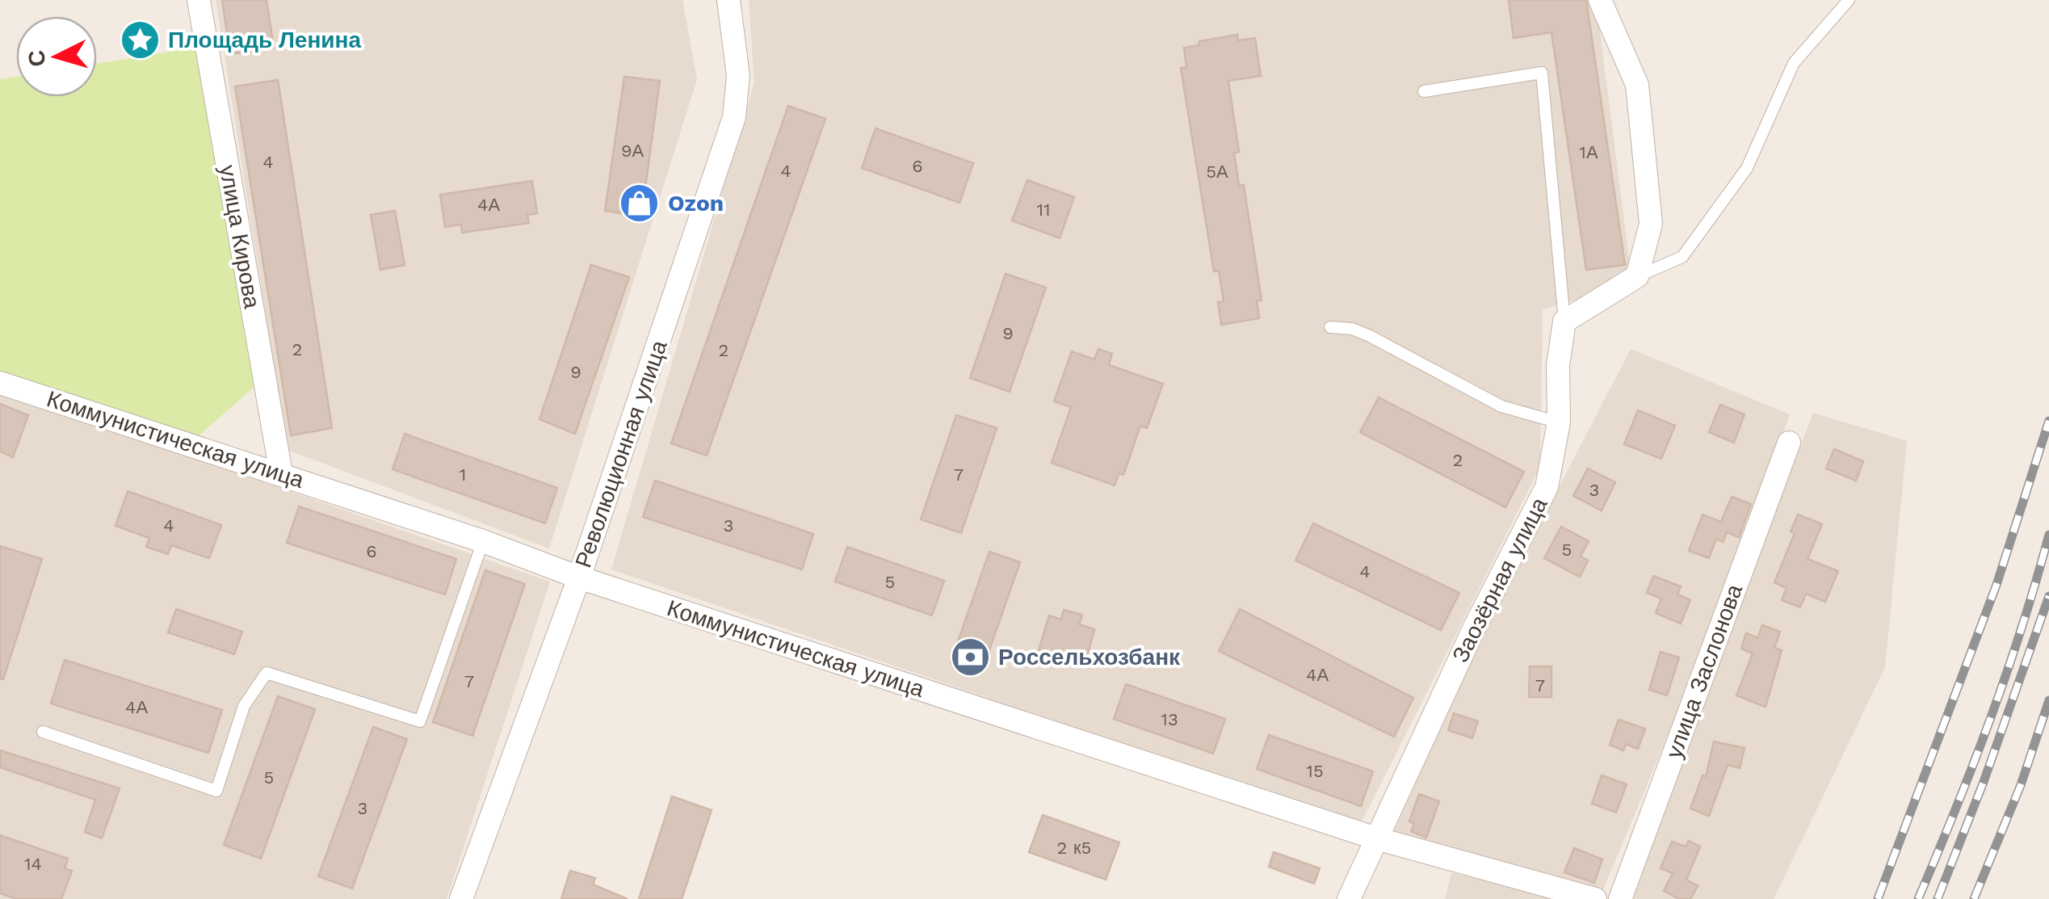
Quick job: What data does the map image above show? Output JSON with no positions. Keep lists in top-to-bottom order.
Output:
{
  "streets": {
    "street": [
      "улица Кирова",
      "Коммунистическая улица",
      "Революционная улица",
      "Заозёрная улица",
      "улица Заслонова"
    ]
  },
  "crossings": [
    ["улица Кирова", "Коммунистическая улица"],
    ["Коммунистическая улица", "Революционная улица"],
    ["Коммунистическая улица", "Заозёрная улица"]
  ],
  "places": {
    "place": ["Площадь Ленина"],
    "shop": ["Ozon"],
    "bank": ["Россельхозбанк"]
  },
  "house_numbers": [
    "9А",
    "1А",
    "4",
    "6",
    "4",
    "5А",
    "4А",
    "11",
    "9",
    "2",
    "2",
    "9",
    "2",
    "1",
    "7",
    "3",
    "4",
    "3",
    "5",
    "6",
    "4",
    "5",
    "4А",
    "7",
    "7",
    "4А",
    "13",
    "15",
    "5",
    "3",
    "2 к5",
    "14"
  ],
  "north": "left"
}
